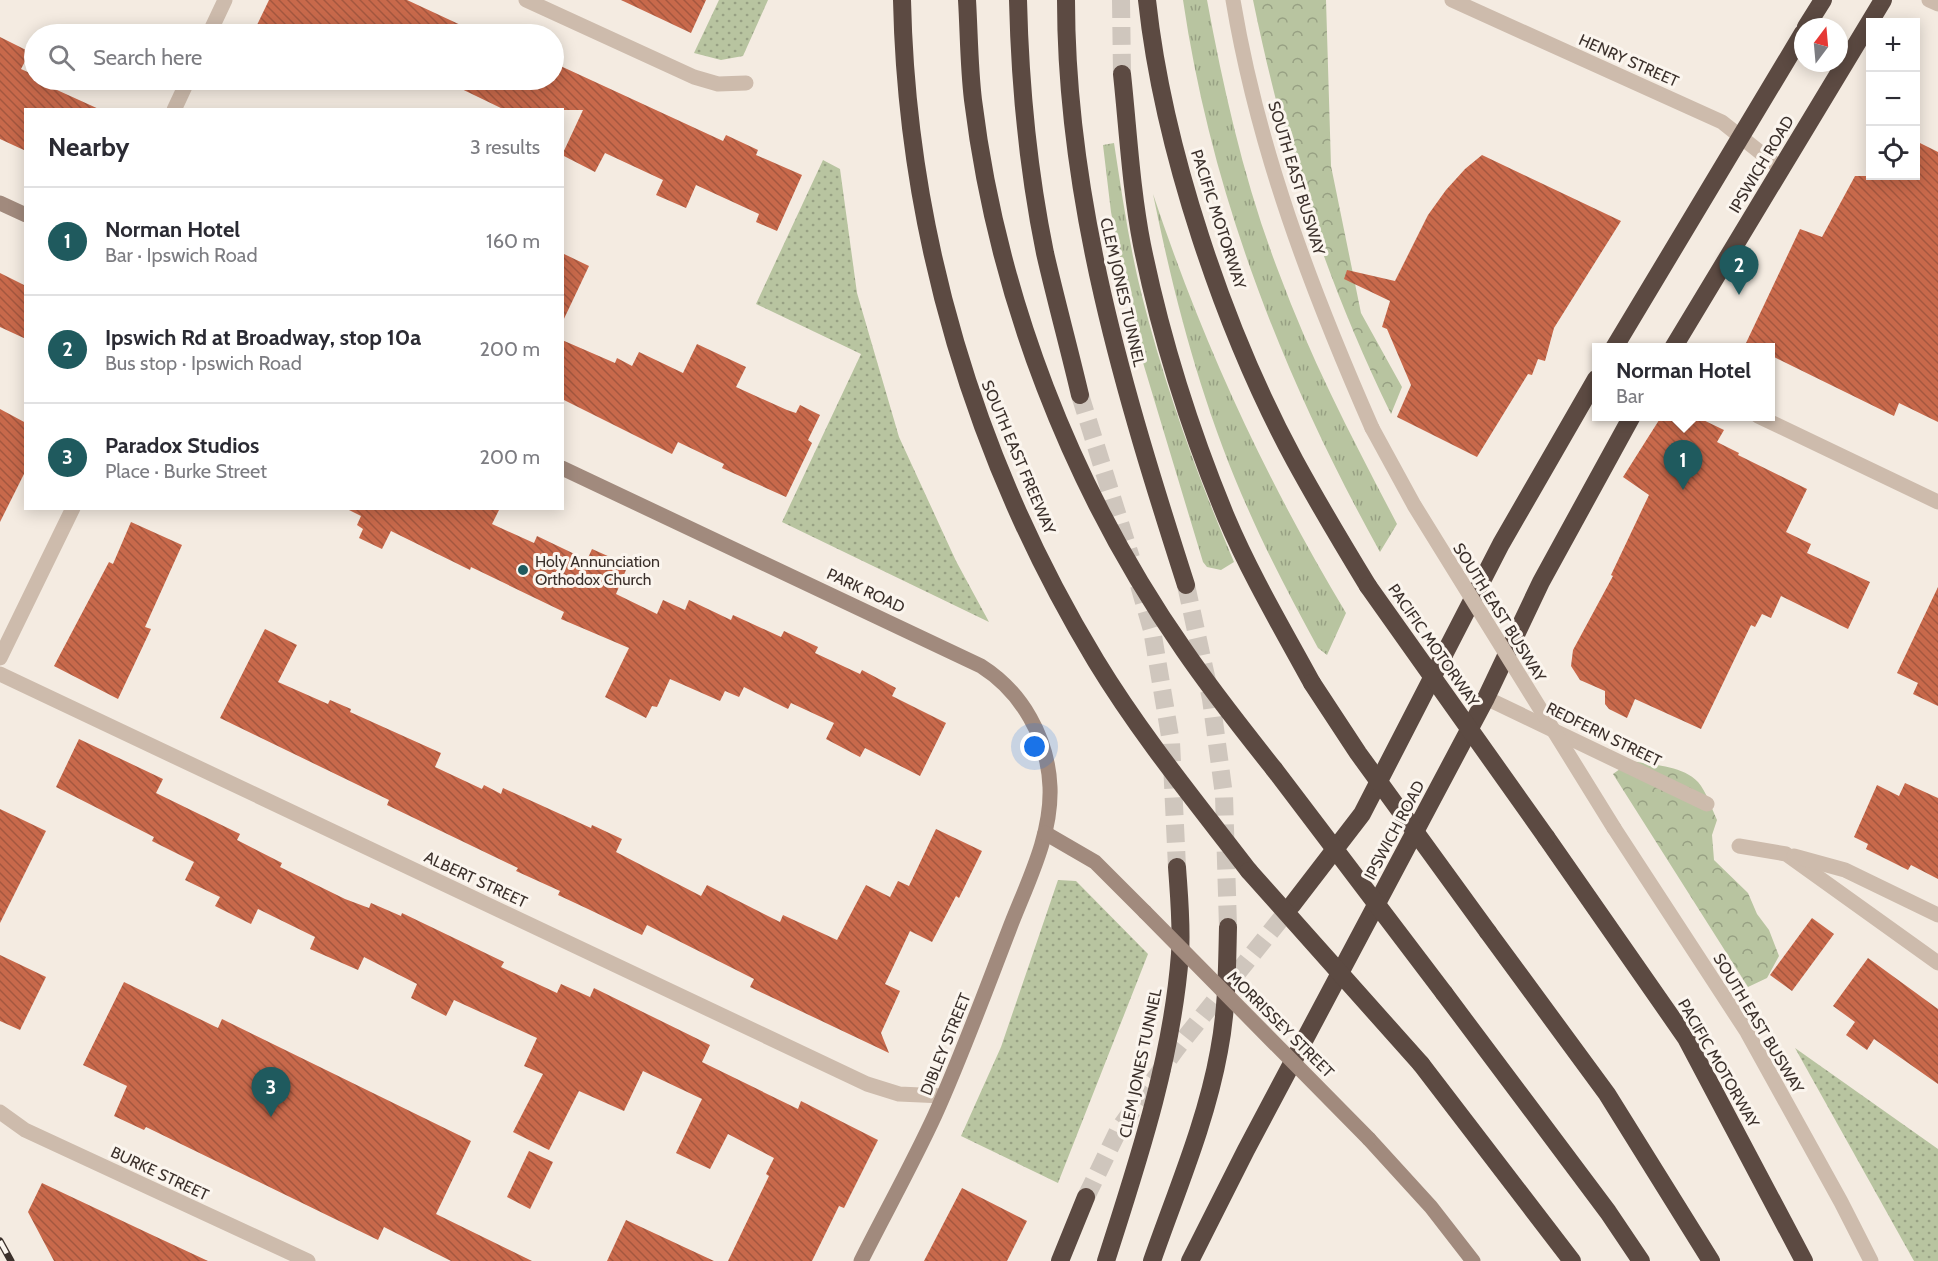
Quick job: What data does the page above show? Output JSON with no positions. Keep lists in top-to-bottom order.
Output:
{
  "streets": {
    "highway": [
      "IPSWICH ROAD",
      "PACIFIC MOTORWAY",
      "CLEM JONES TUNNEL",
      "SOUTH EAST FREEWAY"
    ],
    "street": [
      "HENRY STREET",
      "SOUTH EAST BUSWAY",
      "PARK ROAD",
      "REDFERN STREET",
      "ALBERT STREET",
      "MORRISSEY STREET",
      "DIBLEY STREET",
      "BURKE STREET"
    ]
  },
  "crossings": [
    ["HENRY STREET", "IPSWICH ROAD"],
    ["IPSWICH ROAD", "REDFERN STREET"],
    ["PARK ROAD", "MORRISSEY STREET"],
    ["PARK ROAD", "DIBLEY STREET"],
    ["ALBERT STREET", "DIBLEY STREET"],
    ["MORRISSEY STREET", "DIBLEY STREET"]
  ],
  "places": ["Holy Annunciation Orthodox Church"],
  "north": "top",
  "page": {
    "map_buttons": ["+", "−"],
    "search": "Search here",
    "heading": ["Nearby", "3 results"],
    "list": [
      {
        "mark": "1",
        "name": "Norman Hotel",
        "note": "Bar · Ipswich Road",
        "value": "160 m"
      },
      {
        "mark": "2",
        "name": "Ipswich Rd at Broadway, stop 10a",
        "note": "Bus stop · Ipswich Road",
        "value": "200 m"
      },
      {
        "mark": "3",
        "name": "Paradox Studios",
        "note": "Place · Burke Street",
        "value": "200 m"
      }
    ],
    "pins": ["2", "1", "3"],
    "popup": ["Norman Hotel", "Bar"]
  }
}
